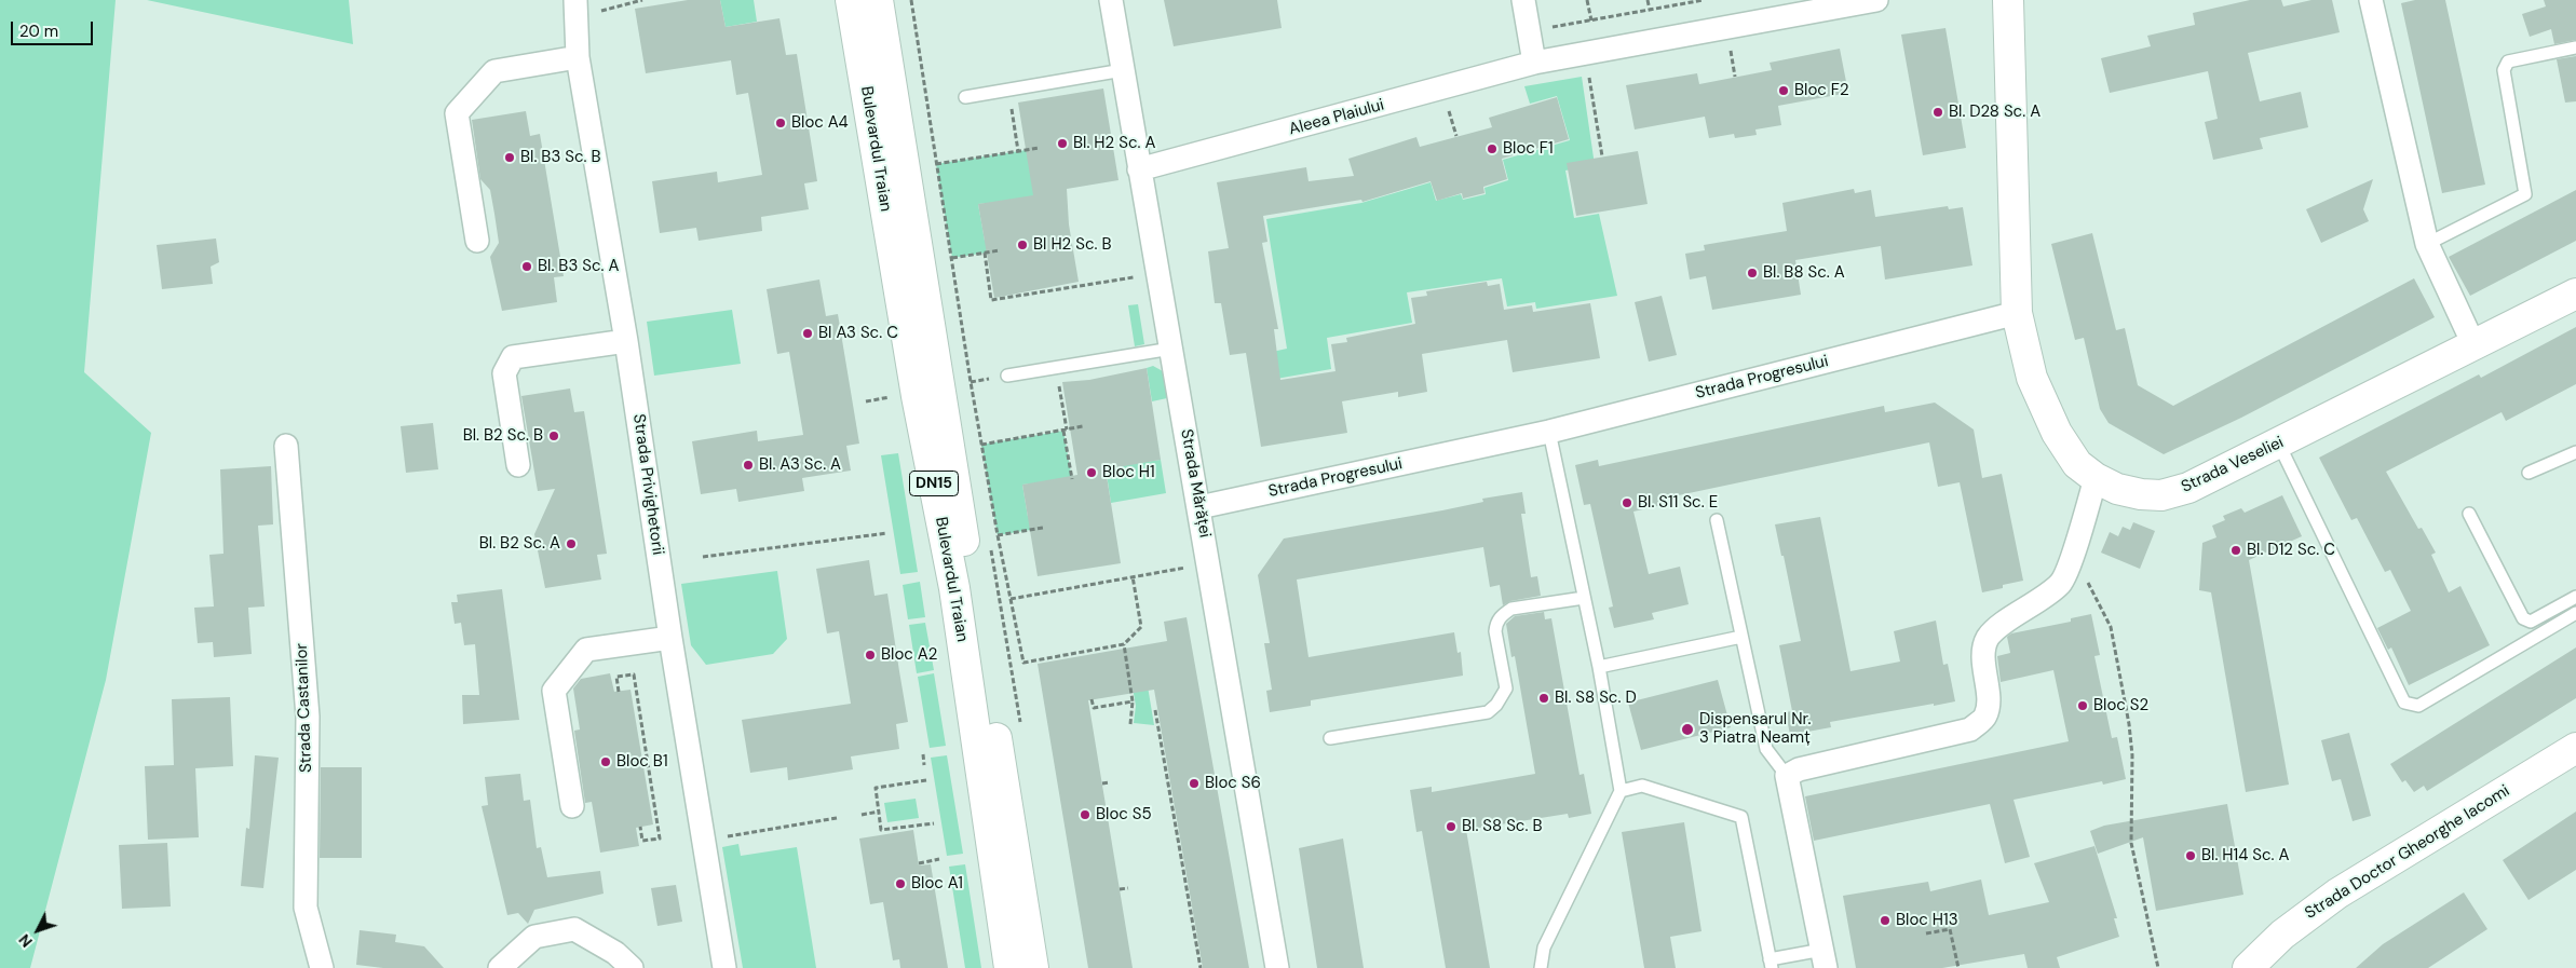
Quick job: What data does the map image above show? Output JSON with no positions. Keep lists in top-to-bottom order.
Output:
{
  "streets": {
    "main road": [
      "Bulevardul Traian",
      "Strada Veseliei",
      "DN15",
      "Strada Doctor Gheorghe Iacomi"
    ],
    "street": [
      "Aleea Plaiului",
      "Strada Progresului",
      "Strada Mărăței",
      "Strada Privighetorii",
      "Strada Castanilor"
    ]
  },
  "crossings": [
    ["Aleea Plaiului", "Strada Mărăței"],
    ["Strada Progresului", "Strada Veseliei"],
    ["Strada Progresului", "Strada Mărăței"]
  ],
  "places": [
    "Bloc F2",
    "Bl. D28 Sc. A",
    "Bloc A4",
    "Bl. H2 Sc. A",
    "Bloc F1",
    "Bl. B3 Sc. B",
    "Bl H2 Sc. B",
    "Bl. B3 Sc. A",
    "Bl. B8 Sc. A",
    "Bl A3 Sc. C",
    "Bl. B2 Sc. B",
    "Bl. A3 Sc. A",
    "Bloc H1",
    "Bl. S11 Sc. E",
    "Bl. B2 Sc. A",
    "Bl. D12 Sc. C",
    "Bloc A2",
    "Bl. S8 Sc. D",
    "Bloc S2",
    "Dispensarul Nr. 3 Piatra Neamț",
    "Bloc B1",
    "Bloc S6",
    "Bloc S5",
    "Bl. S8 Sc. B",
    "Bl. H14 Sc. A",
    "Bloc A1",
    "Bloc H13"
  ],
  "scale_bar": "20 m",
  "north": "bottom left"
}
